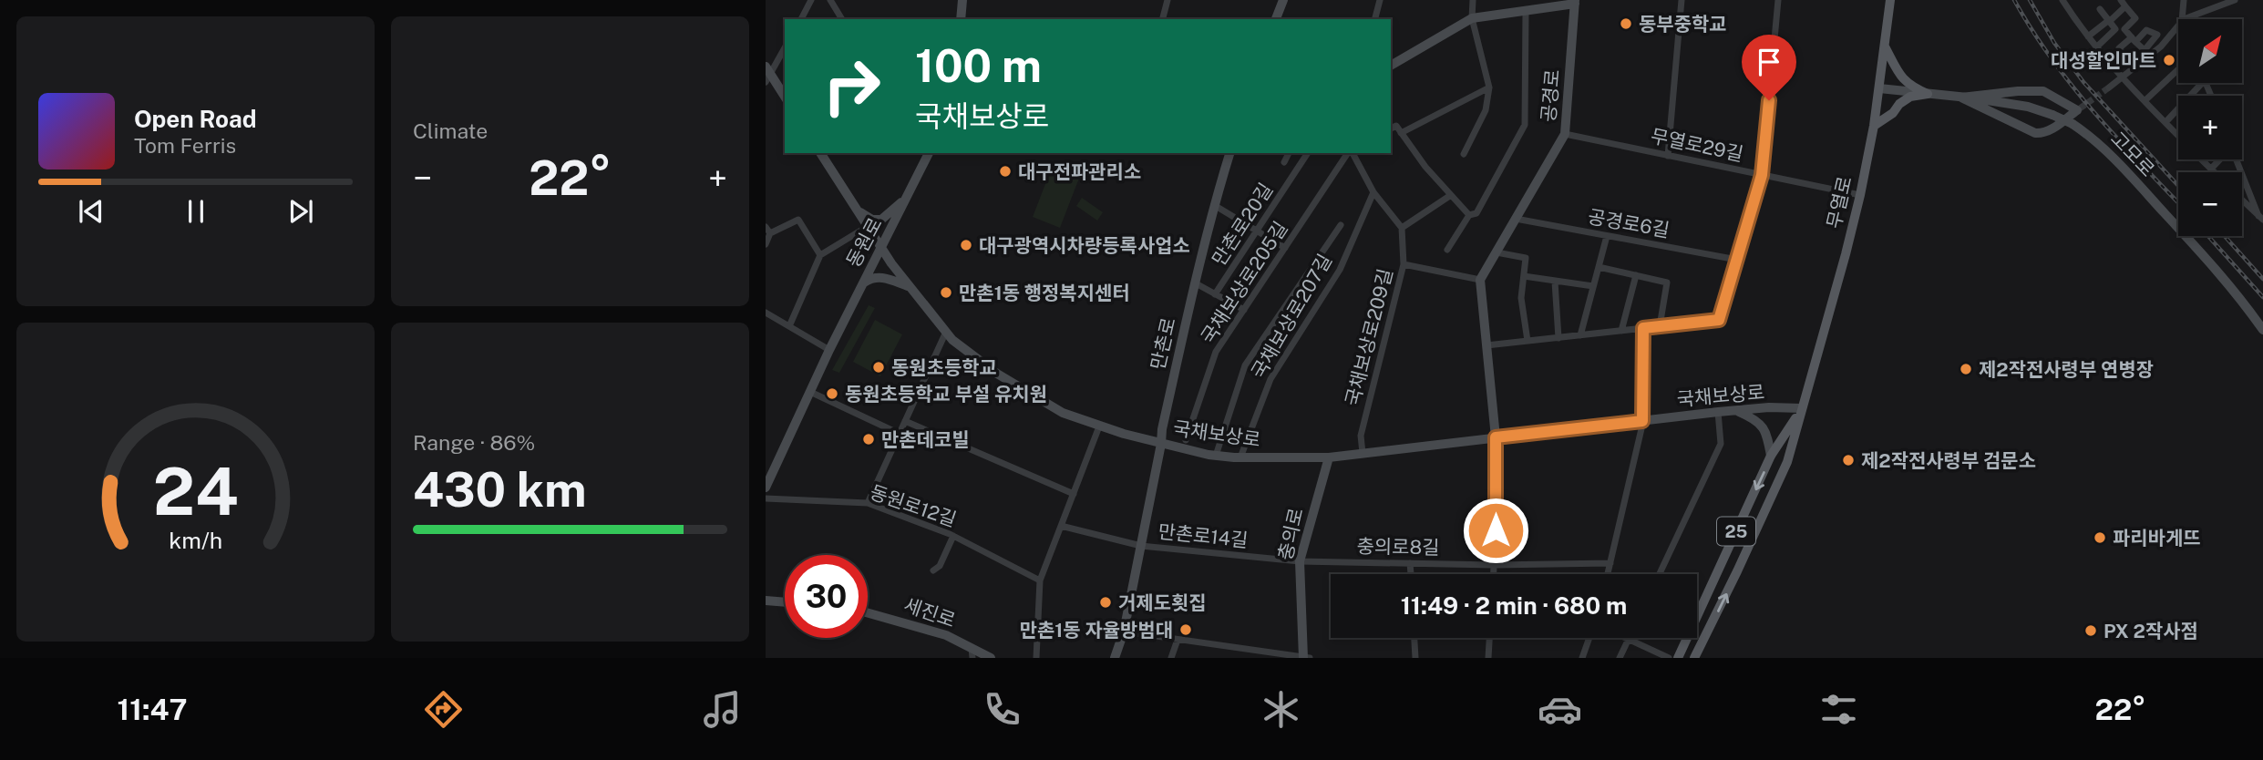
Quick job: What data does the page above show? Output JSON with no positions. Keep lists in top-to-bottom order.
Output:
{
  "streets": {
    "main road": [
      "공경로",
      "고모로",
      "무열로",
      "동원로",
      "만촌로",
      "국채보상로",
      "25",
      "충의로",
      "세진로"
    ],
    "street": [
      "무열로29길",
      "공경로6길",
      "만촌로20길",
      "국채보상로205길",
      "국채보상로207길",
      "국채보상로209길",
      "동원로12길",
      "만촌로14길",
      "충의로8길"
    ]
  },
  "crossings": [
    ["공경로", "무열로29길"],
    ["공경로", "공경로6길"],
    ["무열로29길", "무열로"],
    ["무열로", "국채보상로"],
    ["만촌로20길", "만촌로"],
    ["동원로", "국채보상로"],
    ["국채보상로207길", "국채보상로"],
    ["국채보상로209길", "국채보상로"],
    ["만촌로", "국채보상로"],
    ["만촌로", "만촌로14길"],
    ["국채보상로", "충의로"],
    ["충의로", "만촌로14길"],
    ["충의로", "충의로8길"],
    ["만촌로14길", "충의로8길"]
  ],
  "places": [
    "동부중학교",
    "대성할인마트",
    "대구전파관리소",
    "대구광역시차량등록사업소",
    "만촌1동 행정복지센터",
    "동원초등학교",
    "제2작전사령부 연병장",
    "동원초등학교 부설 유치원",
    "만촌데코빌",
    "제2작전사령부 검문소",
    "파리바게뜨",
    "거제도횟집",
    "만촌1동 자율방범대",
    "PX 2작사점"
  ],
  "north": "top right",
  "page": {
    "tile": [
      "Climate",
      ["Range · 86%", "430 km"]
    ],
    "map_buttons": ["+", "−"],
    "turn": ["100 m", "국채보상로"],
    "song": ["Open Road", "Tom Ferris"],
    "heat": ["−", "22°", "+"],
    "limit": "30",
    "trip": "11:49 · 2 min · 680 m",
    "tabs": ["11:47", "22°"],
    "gauge": ["24", "km/h"]
  }
}
